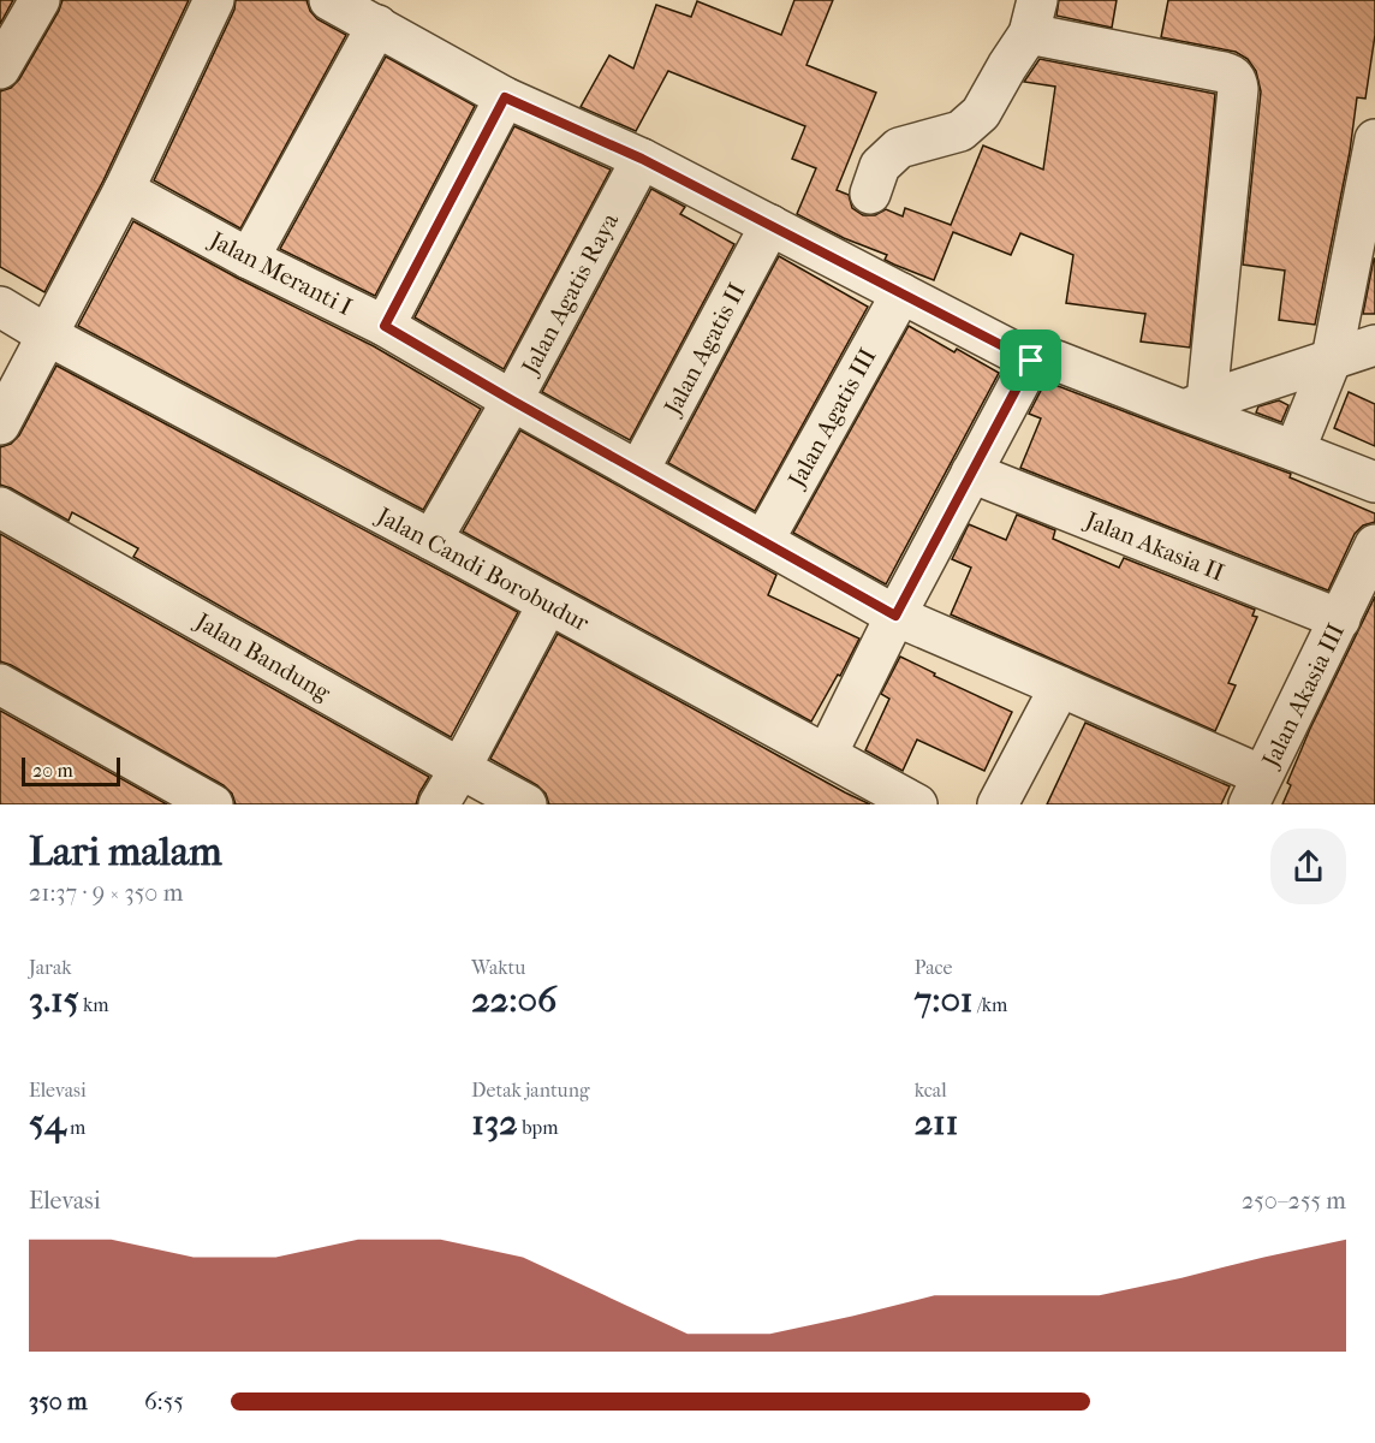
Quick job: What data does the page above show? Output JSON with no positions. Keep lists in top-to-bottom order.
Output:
{
  "streets": {
    "street": [
      "Jalan Meranti I",
      "Jalan Agatis Raya",
      "Jalan Agatis II",
      "Jalan Agatis III",
      "Jalan Akasia II",
      "Jalan Candi Borobudur",
      "Jalan Bandung",
      "Jalan Akasia III"
    ]
  },
  "crossings": [
    ["Jalan Meranti I", "Jalan Agatis Raya"],
    ["Jalan Meranti I", "Jalan Agatis II"],
    ["Jalan Meranti I", "Jalan Agatis III"],
    ["Jalan Meranti I", "Jalan Akasia III"],
    ["Jalan Agatis Raya", "Jalan Candi Borobudur"],
    ["Jalan Akasia II", "Jalan Akasia III"]
  ],
  "scale_bar": "20 m",
  "page": {
    "scale": "20 m",
    "heading": ["Lari malam", "21:37 · 9 × 350 m"],
    "stats": [
      ["Jarak", "3.15 km"],
      ["Waktu", "22:06"],
      ["Pace", "7:01 /km"],
      ["Elevasi", "54 m"],
      ["Detak jantung", "132 bpm"],
      ["kcal", "211"]
    ],
    "chart": ["Elevasi", "250–255 m"],
    "list": [
      {
        "name": "350 m",
        "note": "6:55"
      }
    ]
  }
}
